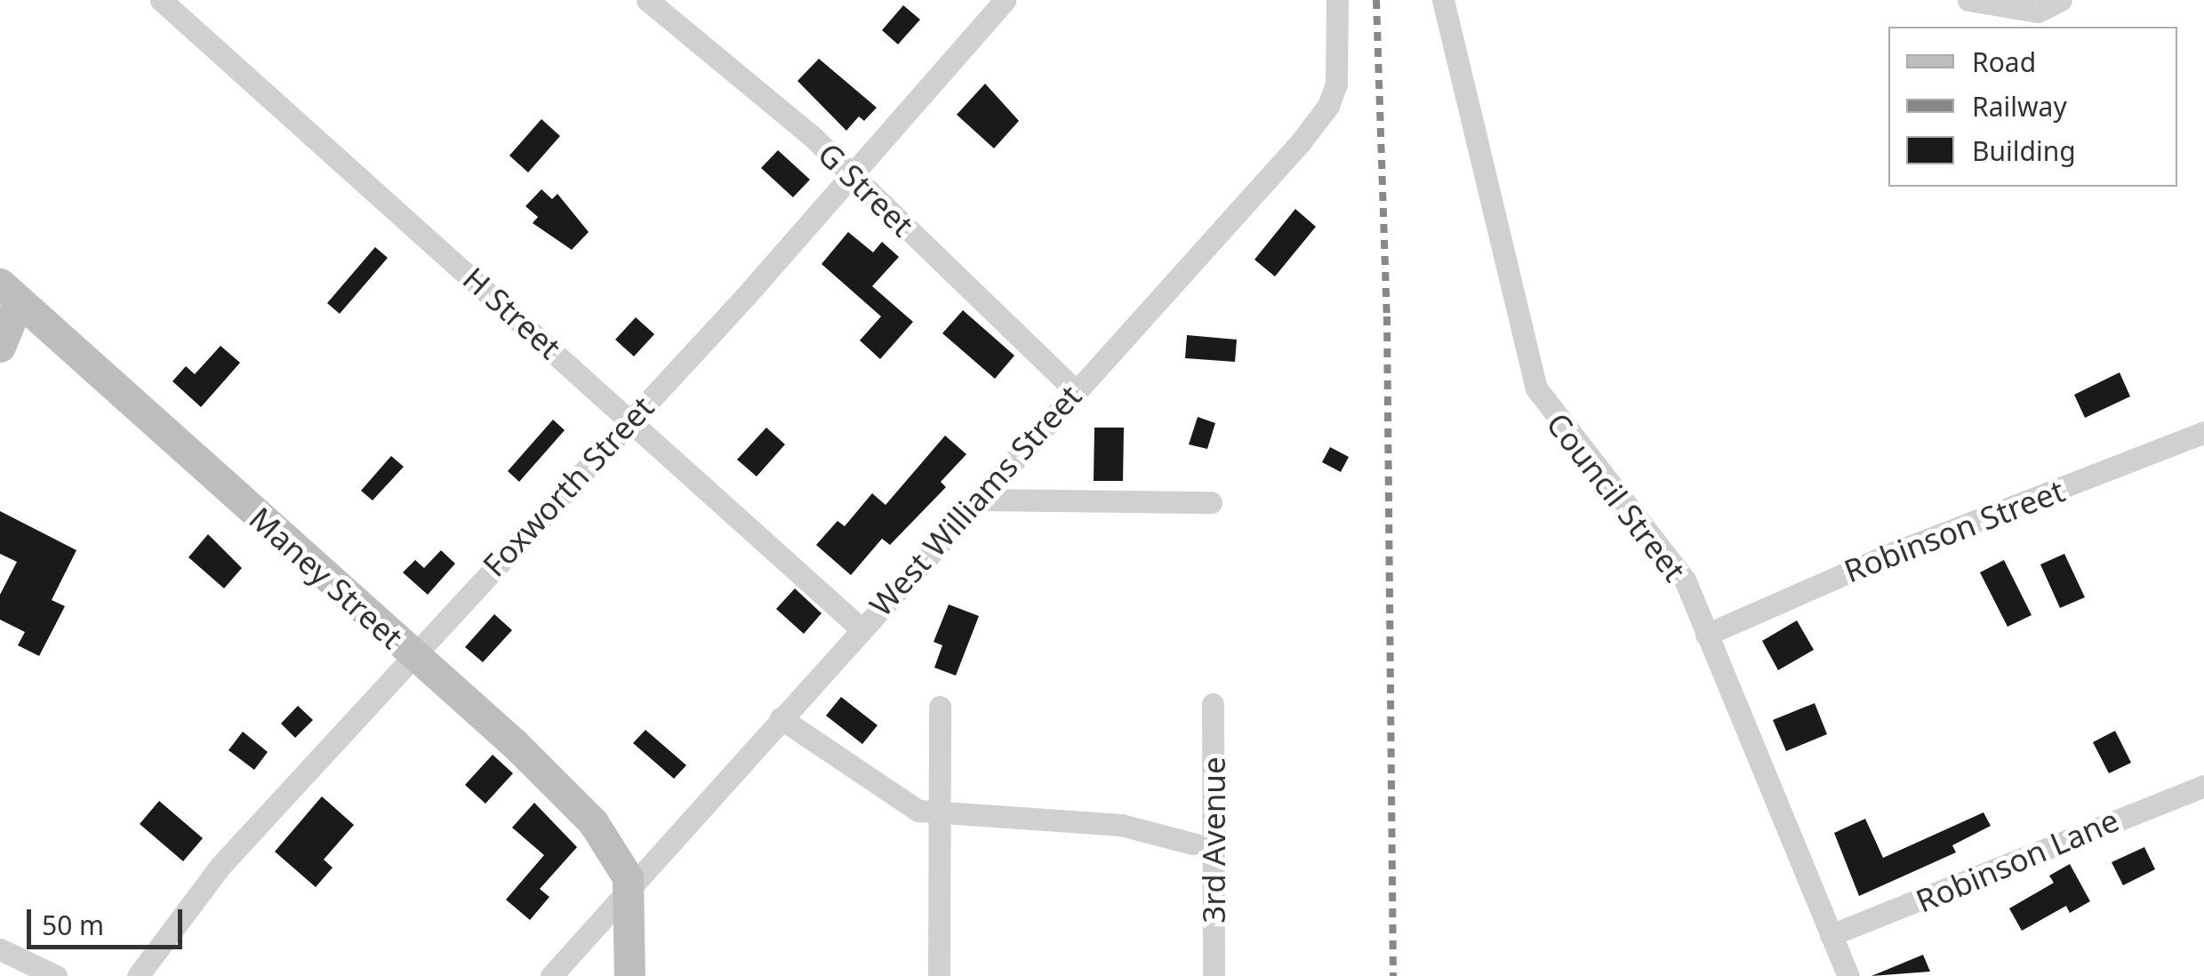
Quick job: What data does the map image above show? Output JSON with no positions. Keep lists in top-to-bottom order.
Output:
{
  "streets": {
    "street": [
      "G Street",
      "H Street",
      "Foxworth Street",
      "Council Street",
      "West Williams Street",
      "Robinson Street",
      "Maney Street",
      "3rd Avenue",
      "Robinson Lane"
    ]
  },
  "crossings": [
    ["G Street", "Foxworth Street"],
    ["G Street", "West Williams Street"],
    ["H Street", "Foxworth Street"],
    ["H Street", "West Williams Street"],
    ["Foxworth Street", "Maney Street"],
    ["Council Street", "Robinson Street"],
    ["Council Street", "Robinson Lane"],
    ["West Williams Street", "Maney Street"]
  ],
  "legend": ["Road", "Railway", "Building"],
  "scale_bar": "50 m"
}
